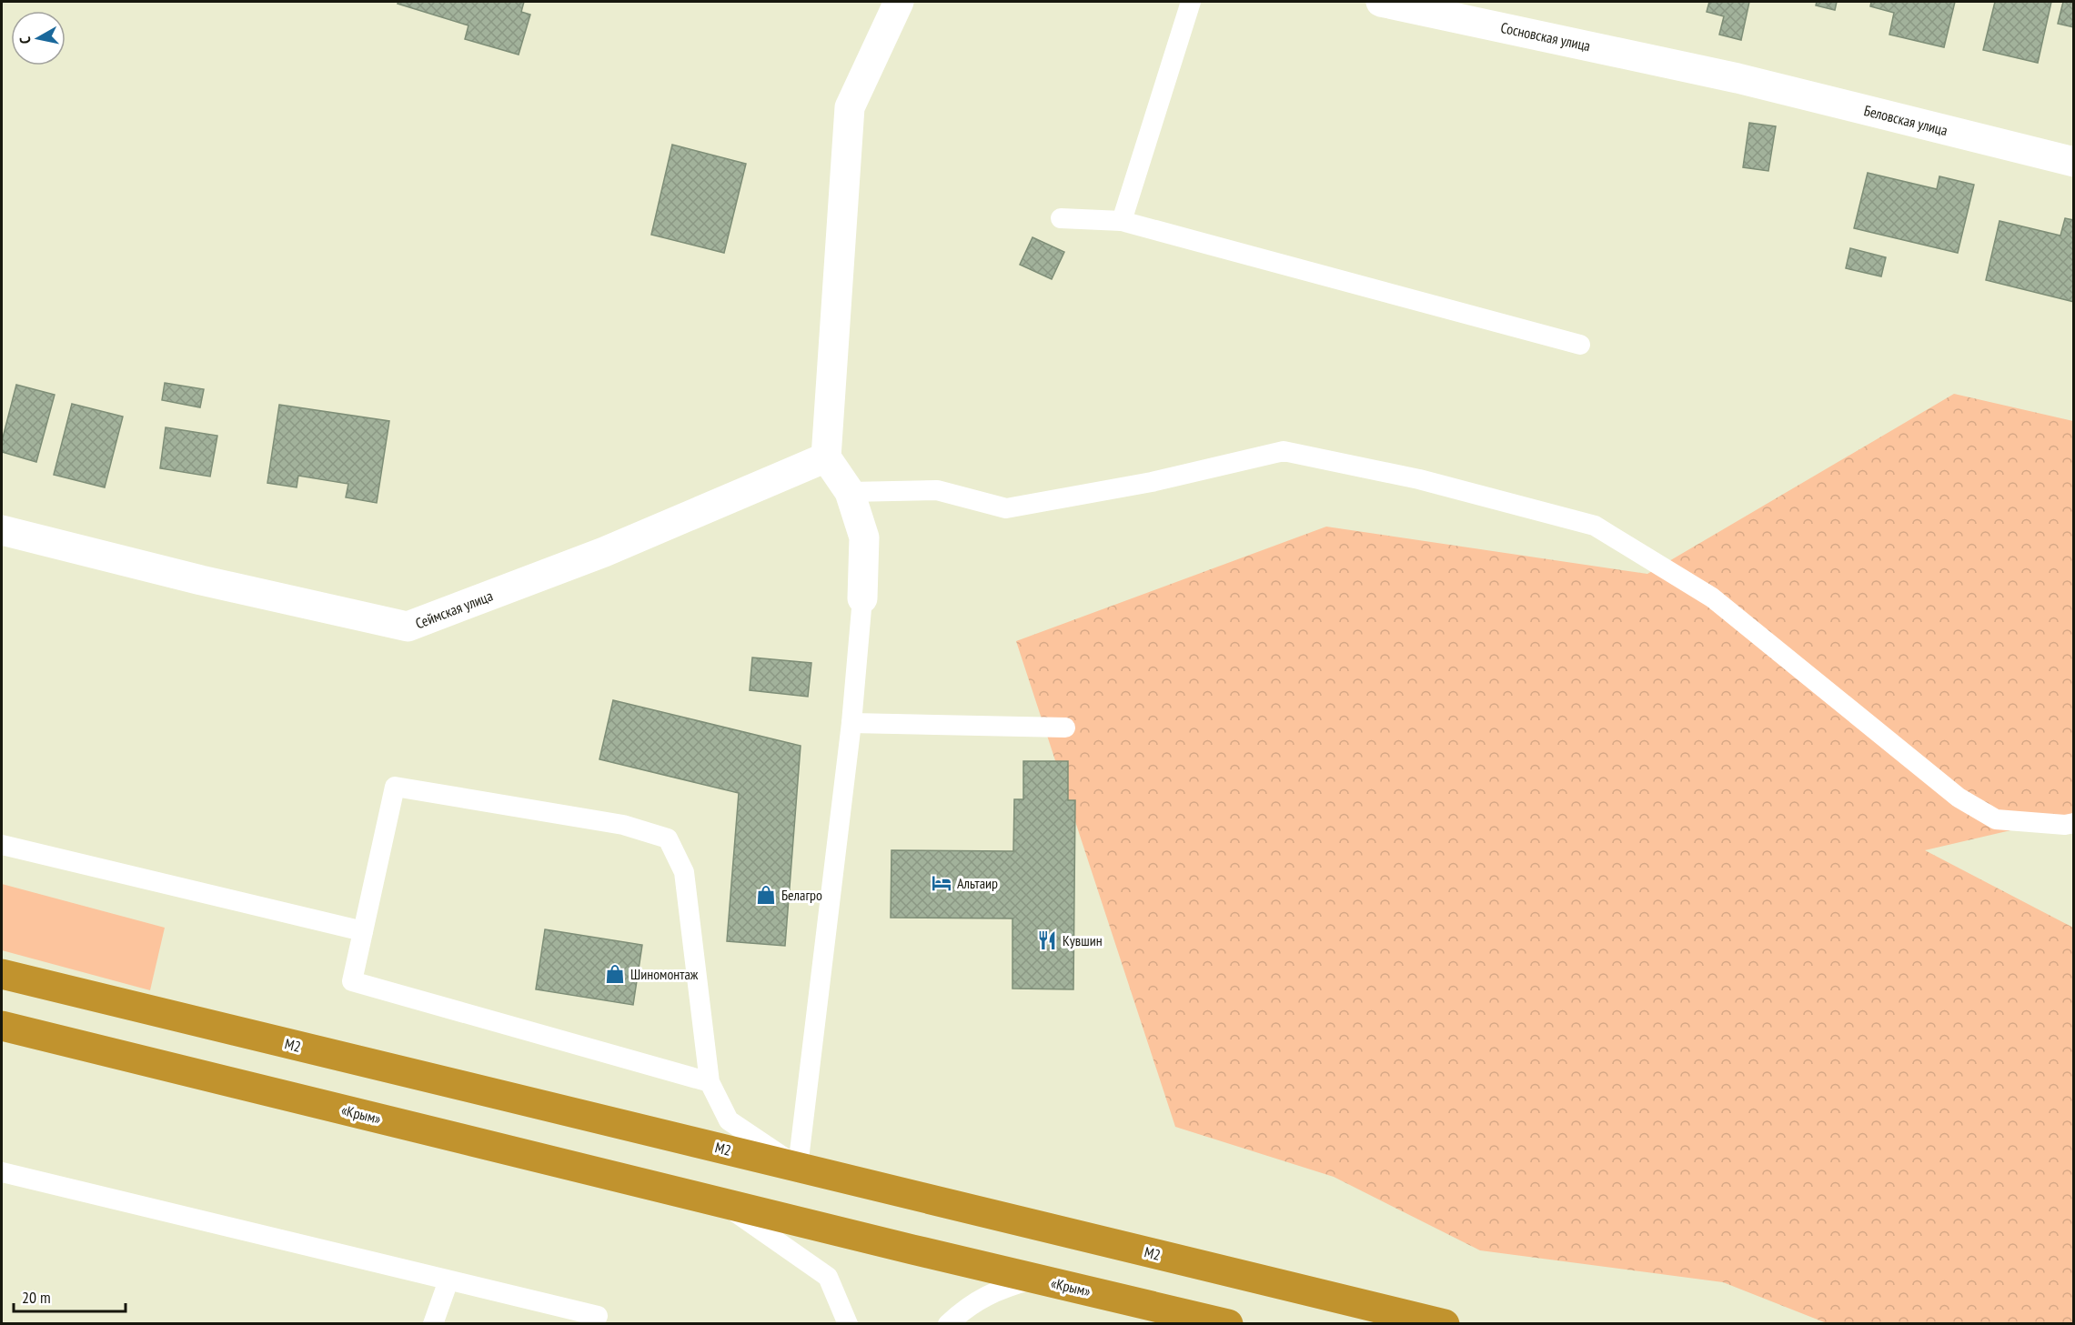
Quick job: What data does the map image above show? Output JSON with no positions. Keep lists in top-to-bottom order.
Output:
{
  "streets": {
    "highway": ["М2", "«Крым»"],
    "street": ["Сосновская улица", "Беловская улица", "Сеймская улица"]
  },
  "crossings": [
    ["Сосновская улица", "Беловская улица"]
  ],
  "places": {
    "hotel": ["Альтаир"],
    "shop": ["Белагро", "Шиномонтаж"],
    "restaurant": ["Кувшин"]
  },
  "scale_bar": "20 m",
  "north": "left"
}
